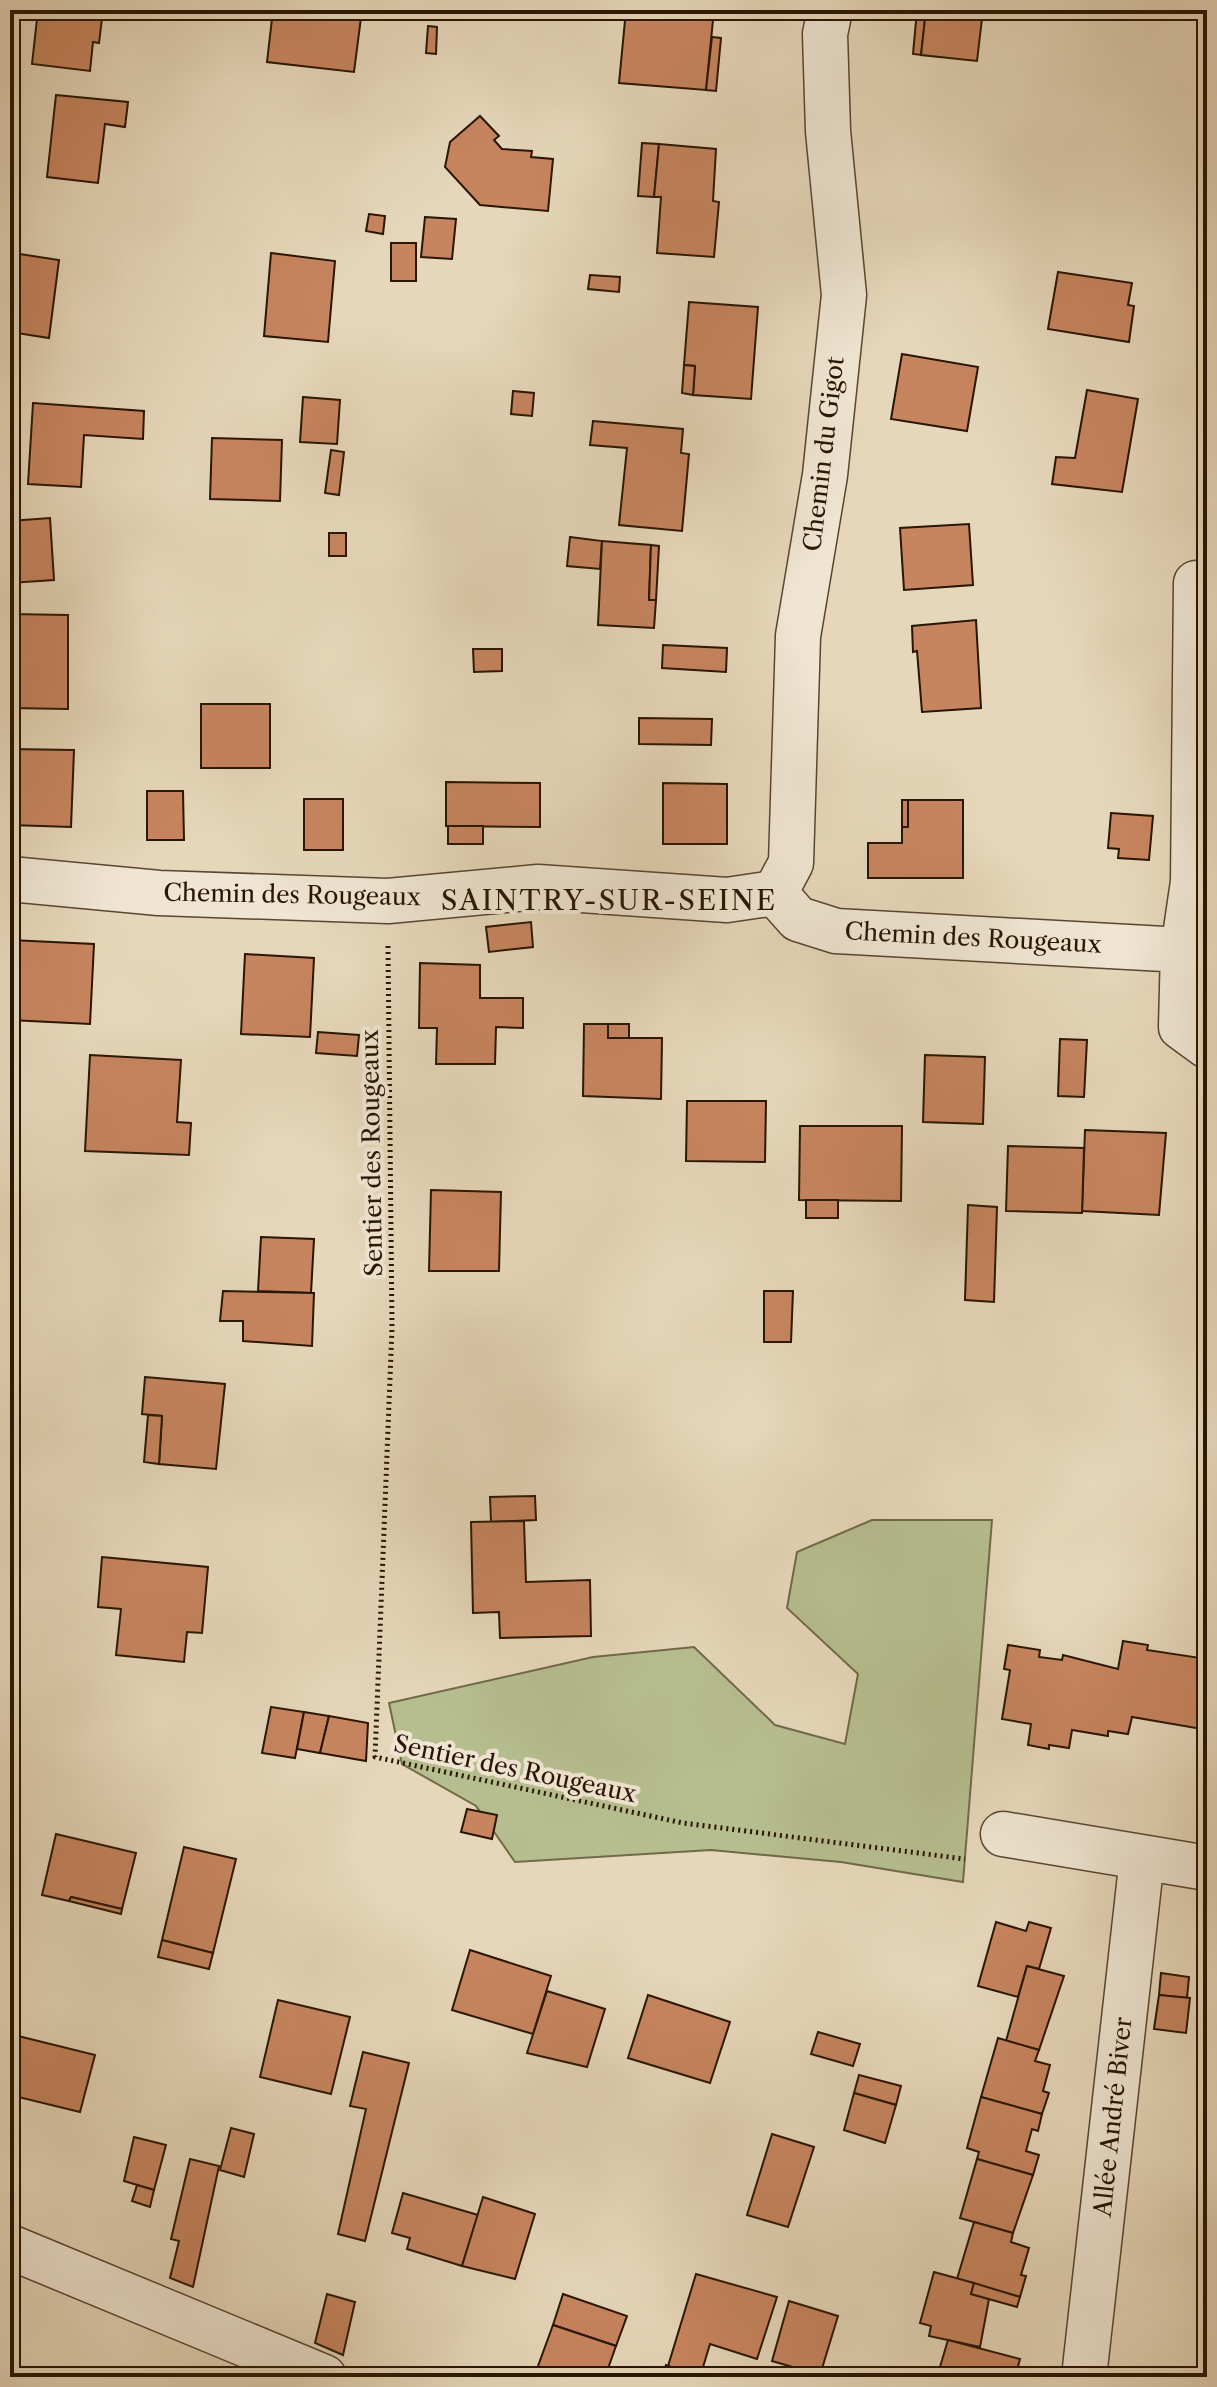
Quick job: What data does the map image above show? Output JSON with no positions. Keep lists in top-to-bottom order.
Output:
{
  "streets": {
    "street": ["Chemin du Gigot", "Chemin des Rougeaux", "Allée André Biver"],
    "path": ["Sentier des Rougeaux"]
  },
  "crossings": [
    ["Chemin du Gigot", "Chemin des Rougeaux"],
    ["Chemin des Rougeaux", "Sentier des Rougeaux"]
  ],
  "districts": ["SAINTRY-SUR-SEINE"]
}
